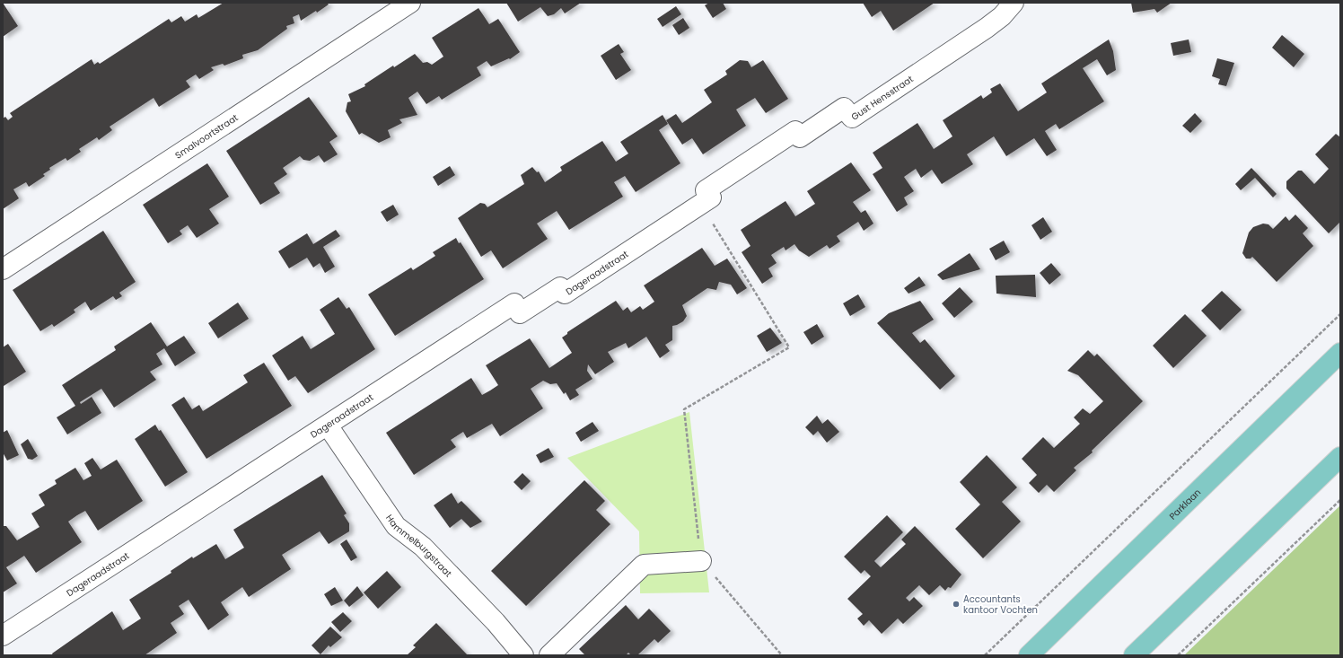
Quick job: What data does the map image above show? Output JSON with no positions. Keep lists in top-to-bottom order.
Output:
{
  "streets": {
    "main road": ["Parklaan"],
    "street": [
      "Gust Hensstraat",
      "Smalvoortstraat",
      "Dageraadstraat",
      "Hammelburgstraat"
    ]
  },
  "crossings": [
    ["Gust Hensstraat", "Dageraadstraat"],
    ["Dageraadstraat", "Hammelburgstraat"]
  ],
  "places": ["Accountants kantoor Vochten"]
}
